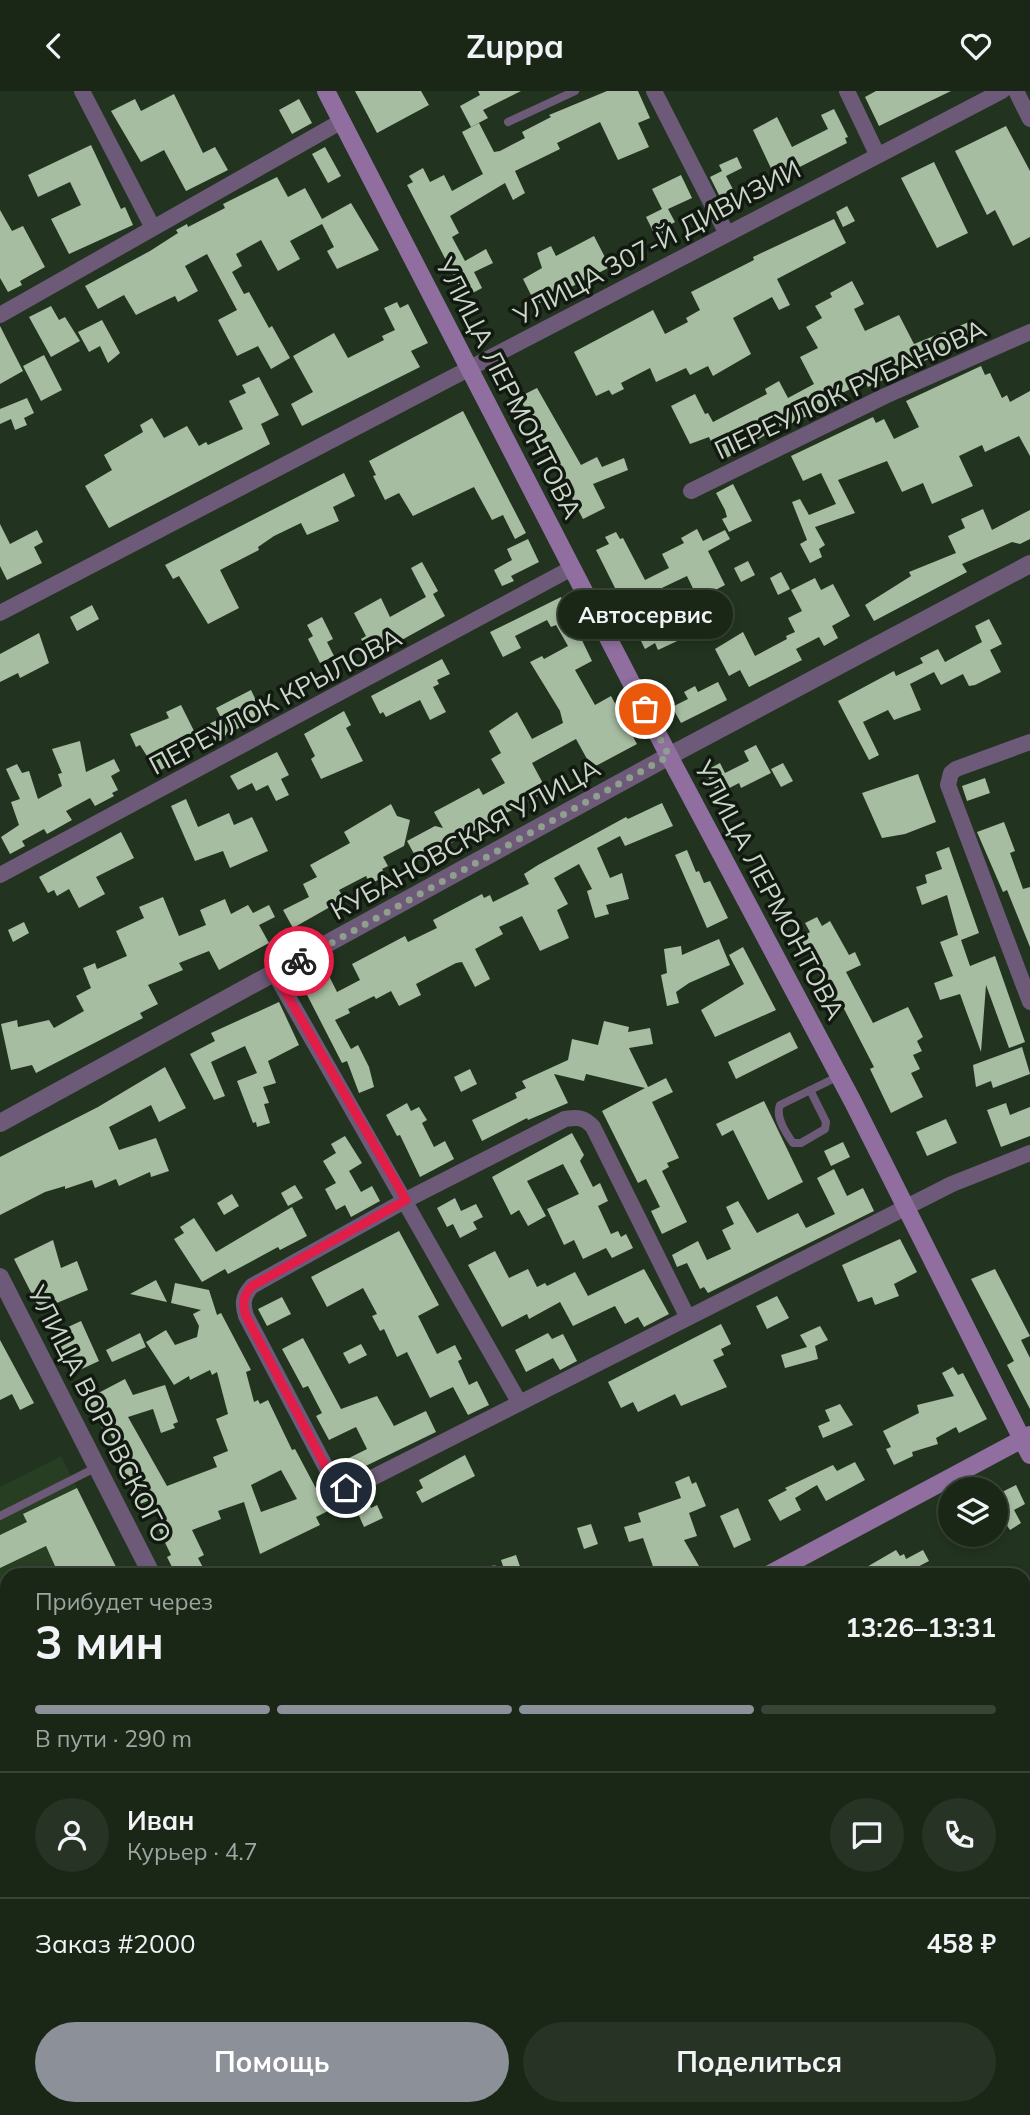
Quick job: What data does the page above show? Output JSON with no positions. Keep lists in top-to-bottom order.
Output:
{
  "streets": {
    "main road": ["УЛИЦА ЛЕРМОНТОВА"],
    "street": [
      "УЛИЦА 307-Й ДИВИЗИИ",
      "ПЕРЕУЛОК РУБАНОВА",
      "ПЕРЕУЛОК КРЫЛОВА",
      "КУБАНОВСКАЯ УЛИЦА",
      "УЛИЦА ВОРОВСКОГО"
    ]
  },
  "crossings": [
    ["УЛИЦА 307-Й ДИВИЗИИ", "УЛИЦА ЛЕРМОНТОВА"],
    ["УЛИЦА ЛЕРМОНТОВА", "ПЕРЕУЛОК КРЫЛОВА"],
    ["УЛИЦА ЛЕРМОНТОВА", "КУБАНОВСКАЯ УЛИЦА"]
  ],
  "places": ["Автосервис"],
  "page": {
    "header": "Zuppa",
    "bubble": "Автосервис",
    "heading": ["3 мин", "Прибудет через", "13:26–13:31"],
    "panel": [
      "Иван",
      "Курьер · 4.7",
      "Заказ #2000",
      "458 ₽"
    ],
    "bar": "В пути · 290 m",
    "buttons": ["Помощь", "Поделиться"]
  }
}
